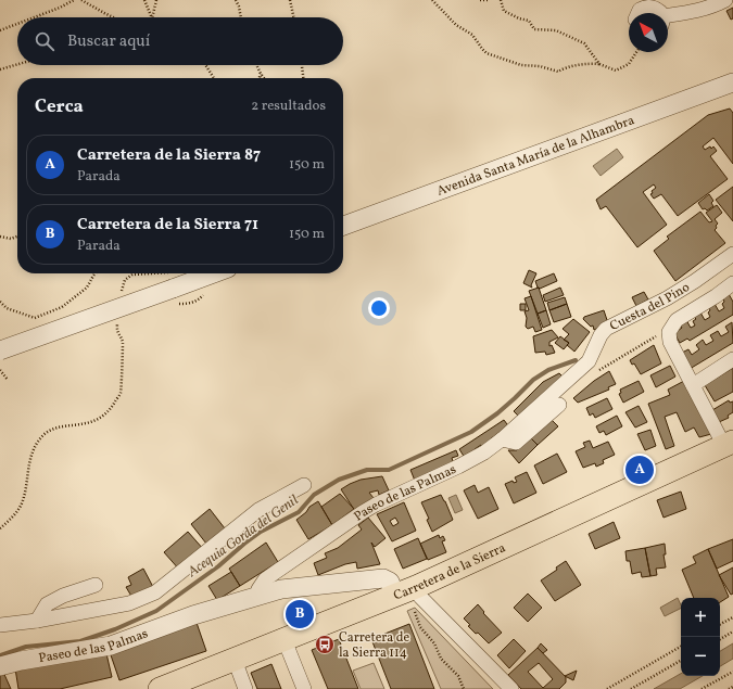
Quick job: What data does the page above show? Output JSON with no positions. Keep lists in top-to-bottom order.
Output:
{
  "streets": {
    "main road": ["Carretera de la Sierra"],
    "street": ["Avenida Santa María de la Alhambra", "Cuesta del Pino", "Paseo de las Palmas"]
  },
  "crossings": [
    ["Cuesta del Pino", "Paseo de las Palmas"],
    ["Paseo de las Palmas", "Carretera de la Sierra"]
  ],
  "water": ["Acequia Gorda del Genil"],
  "places": {
    "bus stop": ["Carretera de la Sierra 114"]
  },
  "north": "top left",
  "page": {
    "search": "Buscar aquí",
    "heading": ["Cerca", "2 resultados"],
    "list": [
      {
        "mark": "A",
        "name": "Carretera de la Sierra 87",
        "note": "Parada",
        "value": "150 m"
      },
      {
        "mark": "B",
        "name": "Carretera de la Sierra 71",
        "note": "Parada",
        "value": "150 m"
      }
    ],
    "pins": ["A", "B"],
    "map_buttons": ["+", "−"]
  }
}
